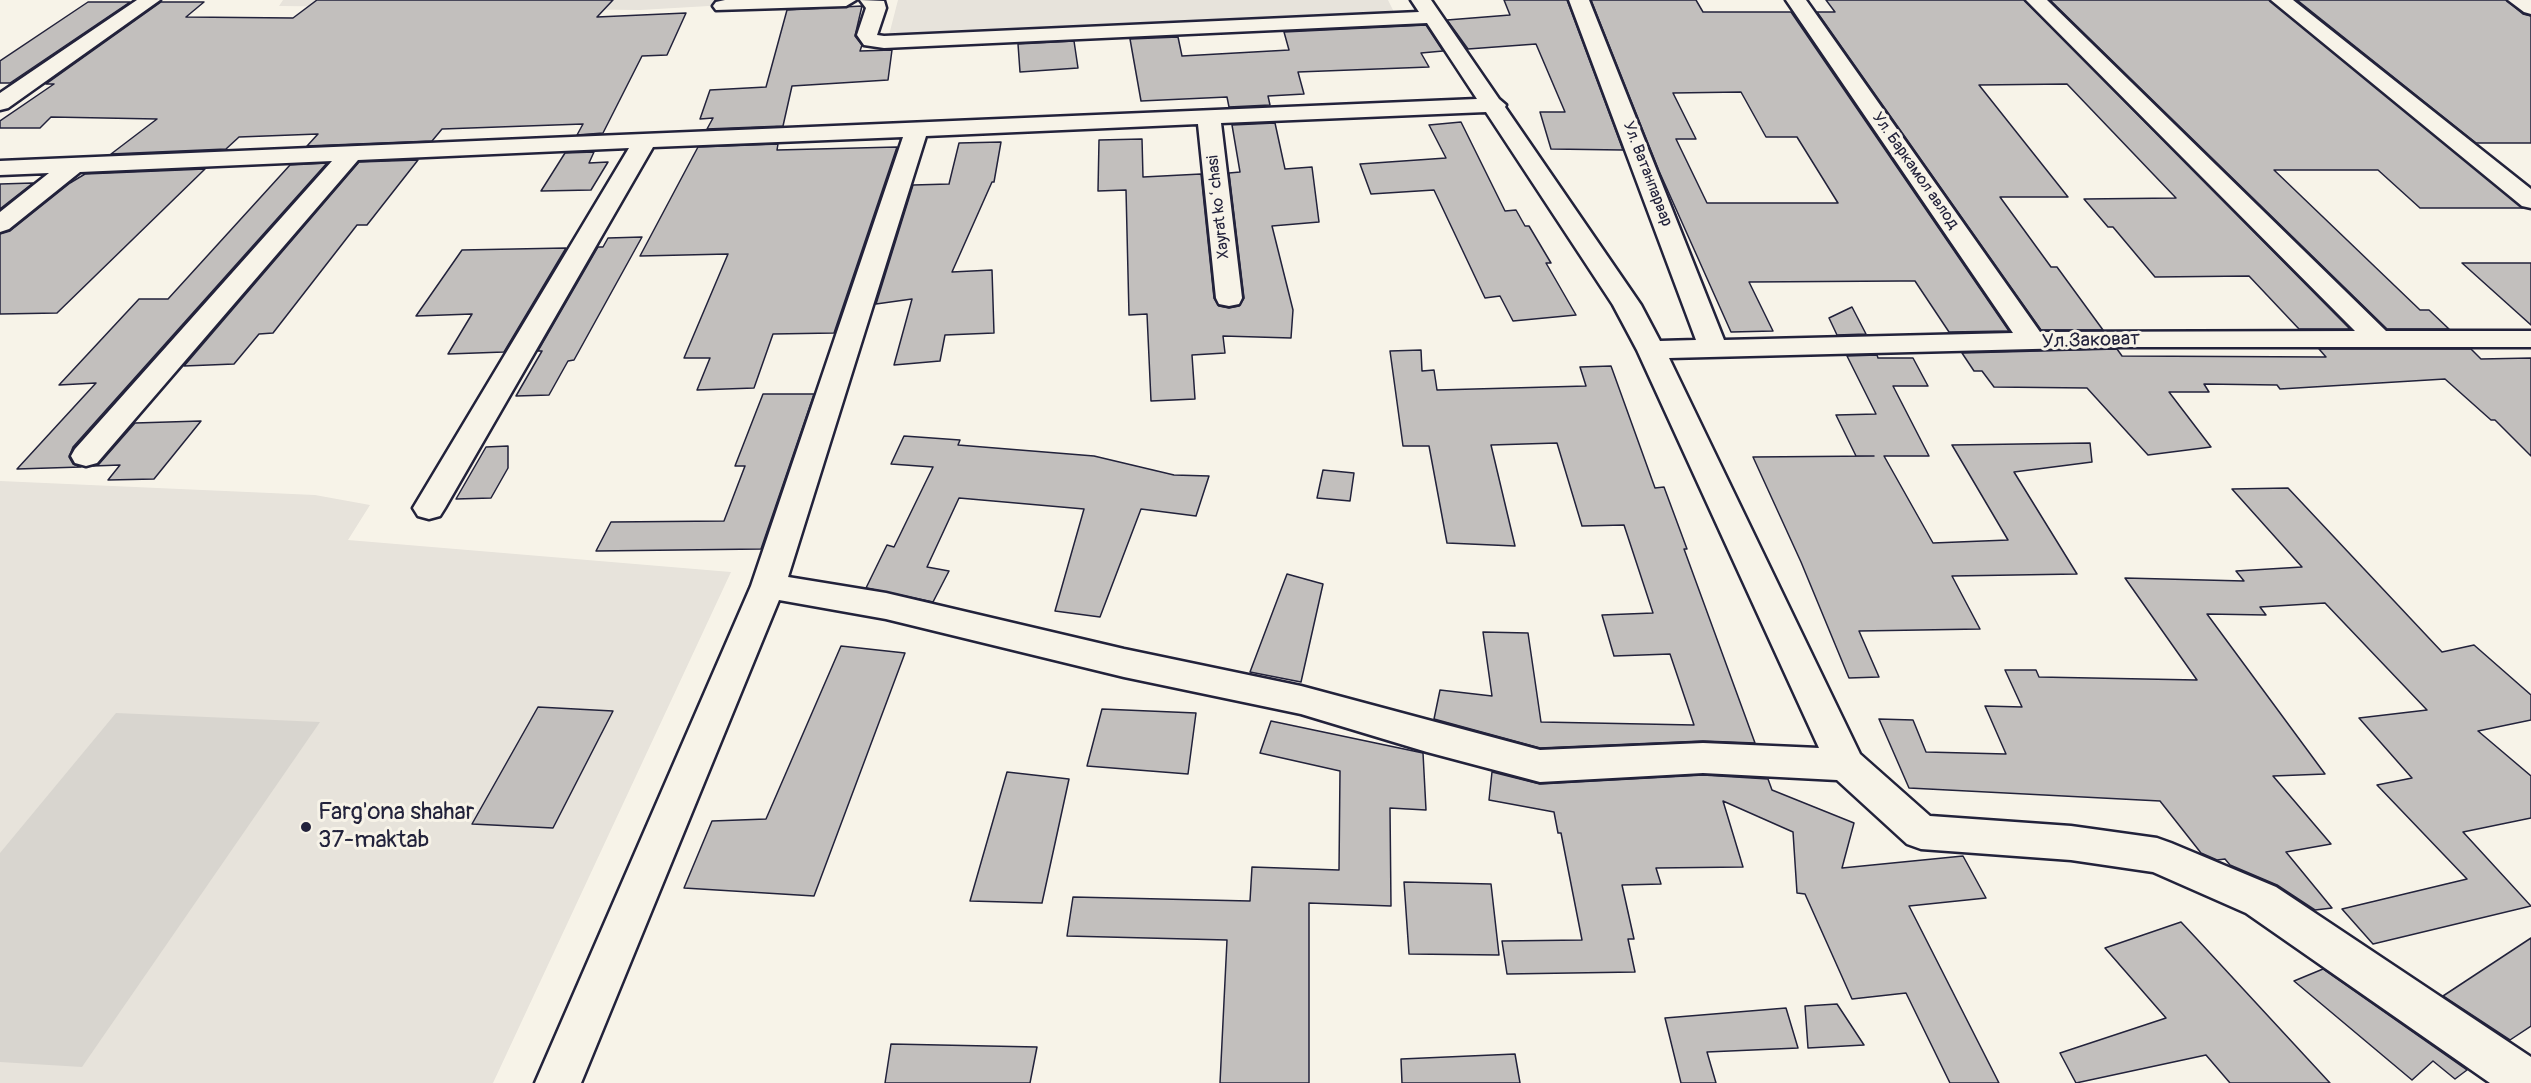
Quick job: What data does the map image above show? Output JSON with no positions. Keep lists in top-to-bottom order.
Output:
{
  "streets": {
    "street": [
      "Ул. Баркамол авлод",
      "Ул. Ватанпарвар",
      "Xayrat koʻchasi",
      "Ул.Заковат"
    ]
  },
  "crossings": [
    ["Ул. Баркамол авлод", "Ул.Заковат"],
    ["Ул. Ватанпарвар", "Ул.Заковат"]
  ],
  "places": ["Farg'ona shahar 37-maktab"]
}
